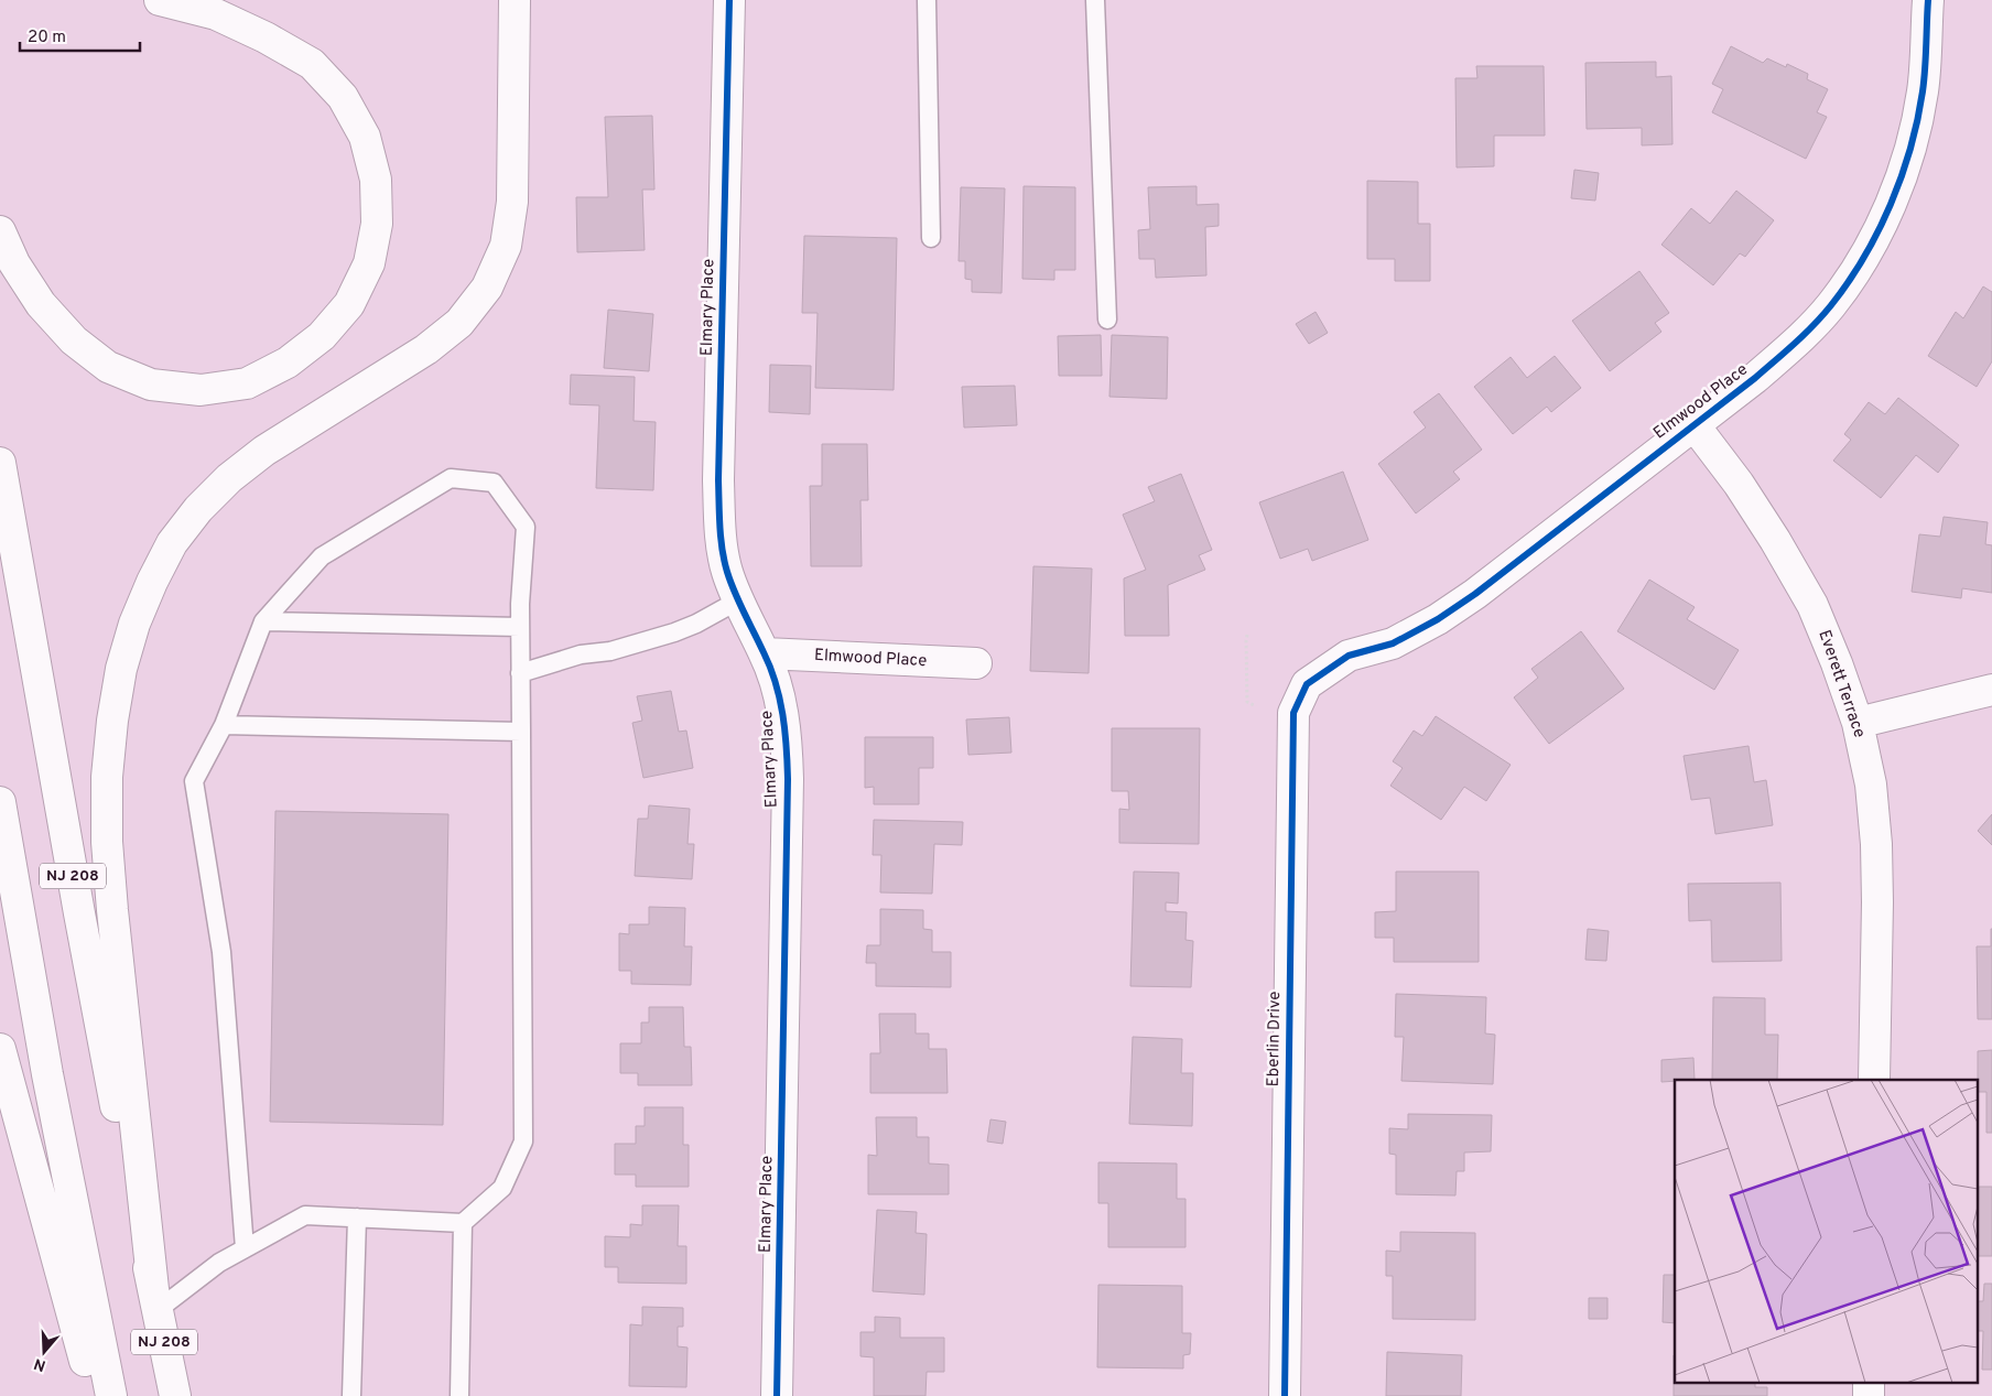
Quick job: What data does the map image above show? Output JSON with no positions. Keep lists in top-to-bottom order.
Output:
{
  "streets": {
    "main road": [
      "Elmary Place",
      "Elmwood Place",
      "Everett Terrace",
      "NJ 208",
      "Eberlin Drive"
    ]
  },
  "crossings": [
    ["Elmary Place", "Elmwood Place"],
    ["Elmwood Place", "Everett Terrace"],
    ["Elmwood Place", "Eberlin Drive"]
  ],
  "scale_bar": "20 m",
  "north": "bottom"
}
